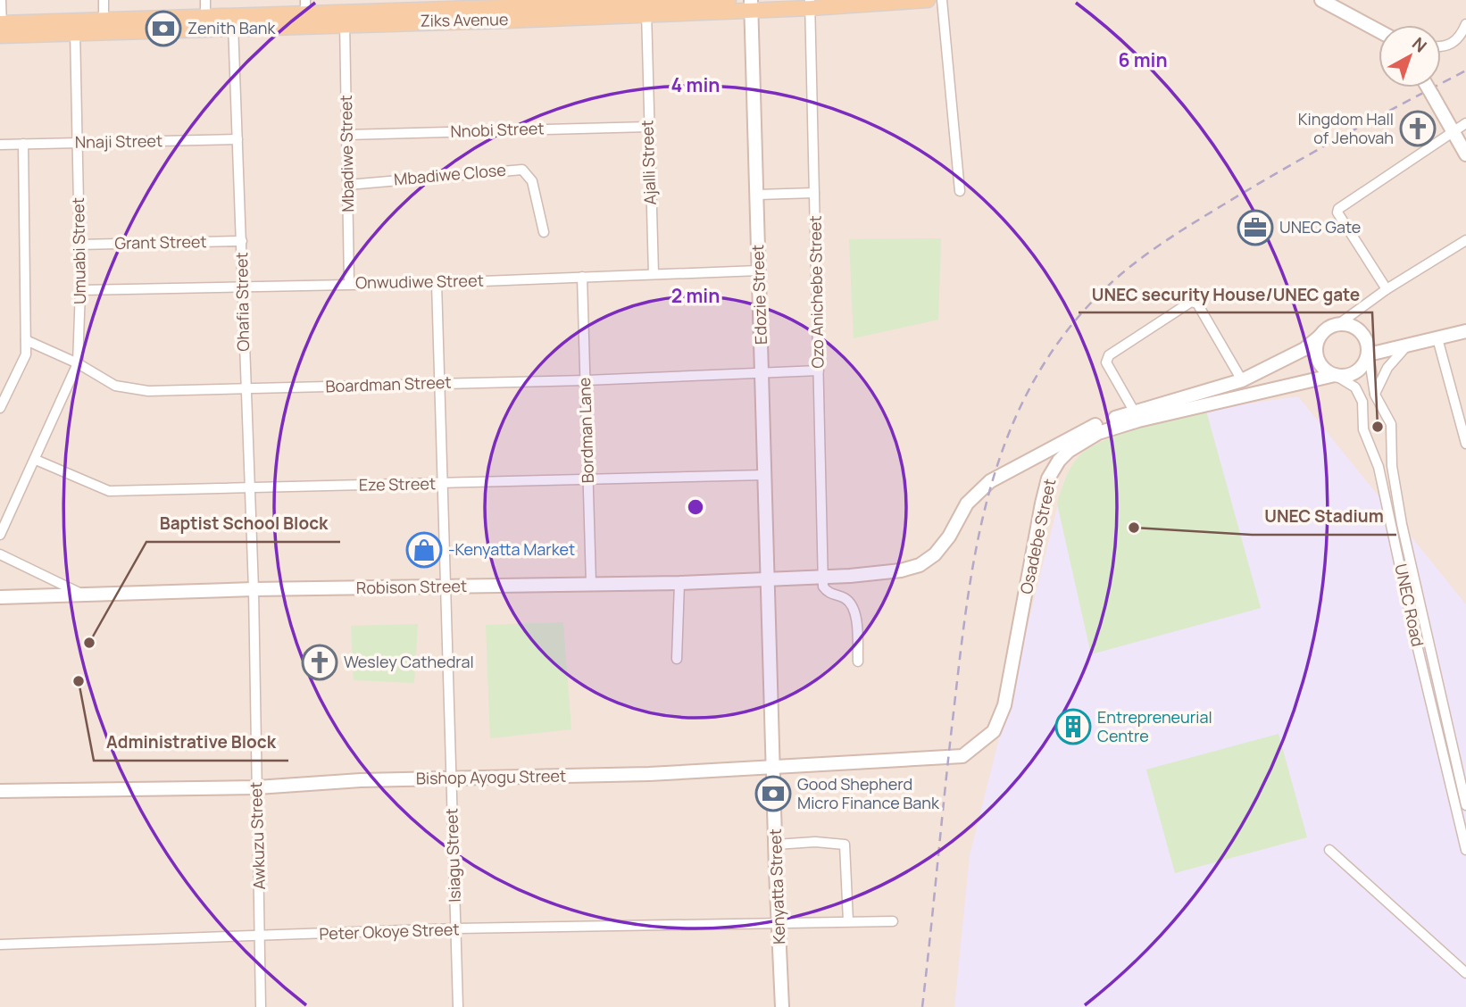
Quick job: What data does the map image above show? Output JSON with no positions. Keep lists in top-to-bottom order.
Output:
{
  "streets": {
    "main road": [
      "Ziks Avenue",
      "Edozie Street",
      "Osadebe Street",
      "Robison Street",
      "Bishop Ayogu Street",
      "Kenyatta Street"
    ],
    "street": [
      "Nnobi Street",
      "Nnaji Street",
      "Mbadiwe Street",
      "Ajalli Street",
      "Mbadiwe Close",
      "Grant Street",
      "Umuabi Street",
      "Onwudiwe Street",
      "Ozo Anichebe Street",
      "Ohafia Street",
      "Boardman Street",
      "Bordman Lane",
      "Eze Street",
      "UNEC Road",
      "Awkuzu Street",
      "Isiagu Street",
      "Peter Okoye Street"
    ]
  },
  "crossings": [
    ["Ziks Avenue", "Mbadiwe Street"],
    ["Ziks Avenue", "Ajalli Street"],
    ["Ziks Avenue", "Umuabi Street"],
    ["Ziks Avenue", "Ozo Anichebe Street"],
    ["Ziks Avenue", "Edozie Street"],
    ["Ziks Avenue", "Ohafia Street"],
    ["Nnobi Street", "Mbadiwe Street"],
    ["Nnobi Street", "Ajalli Street"],
    ["Nnaji Street", "Umuabi Street"],
    ["Nnaji Street", "Ohafia Street"],
    ["Mbadiwe Street", "Mbadiwe Close"],
    ["Mbadiwe Street", "Onwudiwe Street"],
    ["Ajalli Street", "Onwudiwe Street"],
    ["Grant Street", "Umuabi Street"],
    ["Grant Street", "Ohafia Street"],
    ["Umuabi Street", "Onwudiwe Street"],
    ["Umuabi Street", "Boardman Street"],
    ["Umuabi Street", "Eze Street"],
    ["Onwudiwe Street", "Edozie Street"],
    ["Onwudiwe Street", "Ohafia Street"],
    ["Onwudiwe Street", "Bordman Lane"],
    ["Onwudiwe Street", "Isiagu Street"],
    ["Ozo Anichebe Street", "Boardman Street"],
    ["Ozo Anichebe Street", "Osadebe Street"],
    ["Ozo Anichebe Street", "Robison Street"],
    ["Edozie Street", "Boardman Street"],
    ["Edozie Street", "Eze Street"],
    ["Edozie Street", "Robison Street"],
    ["Edozie Street", "Kenyatta Street"],
    ["Ohafia Street", "Boardman Street"],
    ["Ohafia Street", "Eze Street"],
    ["Ohafia Street", "Robison Street"],
    ["Ohafia Street", "Awkuzu Street"],
    ["Boardman Street", "Bordman Lane"],
    ["Boardman Street", "Isiagu Street"],
    ["Bordman Lane", "Eze Street"],
    ["Bordman Lane", "Robison Street"],
    ["Eze Street", "Isiagu Street"],
    ["Osadebe Street", "Robison Street"],
    ["Osadebe Street", "UNEC Road"],
    ["Osadebe Street", "Bishop Ayogu Street"],
    ["Robison Street", "Awkuzu Street"],
    ["Robison Street", "Isiagu Street"],
    ["Robison Street", "Kenyatta Street"],
    ["Bishop Ayogu Street", "Awkuzu Street"],
    ["Bishop Ayogu Street", "Isiagu Street"],
    ["Bishop Ayogu Street", "Kenyatta Street"],
    ["Awkuzu Street", "Peter Okoye Street"],
    ["Isiagu Street", "Peter Okoye Street"],
    ["Kenyatta Street", "Peter Okoye Street"]
  ],
  "places": {
    "bank": ["Zenith Bank", "Good Shepherd Micro Finance Bank"],
    "church": ["Kingdom Hall of Jehovah", "Wesley Cathedral"],
    "office": ["UNEC Gate"],
    "other": [
      "UNEC security House/UNEC gate",
      "UNEC Stadium",
      "Baptist School Block",
      "Administrative Block"
    ],
    "shop": ["-Kenyatta Market"],
    "building": ["Entrepreneurial Centre"]
  },
  "north": "top right",
  "rings": ["6 min", "4 min", "2 min"]
}
